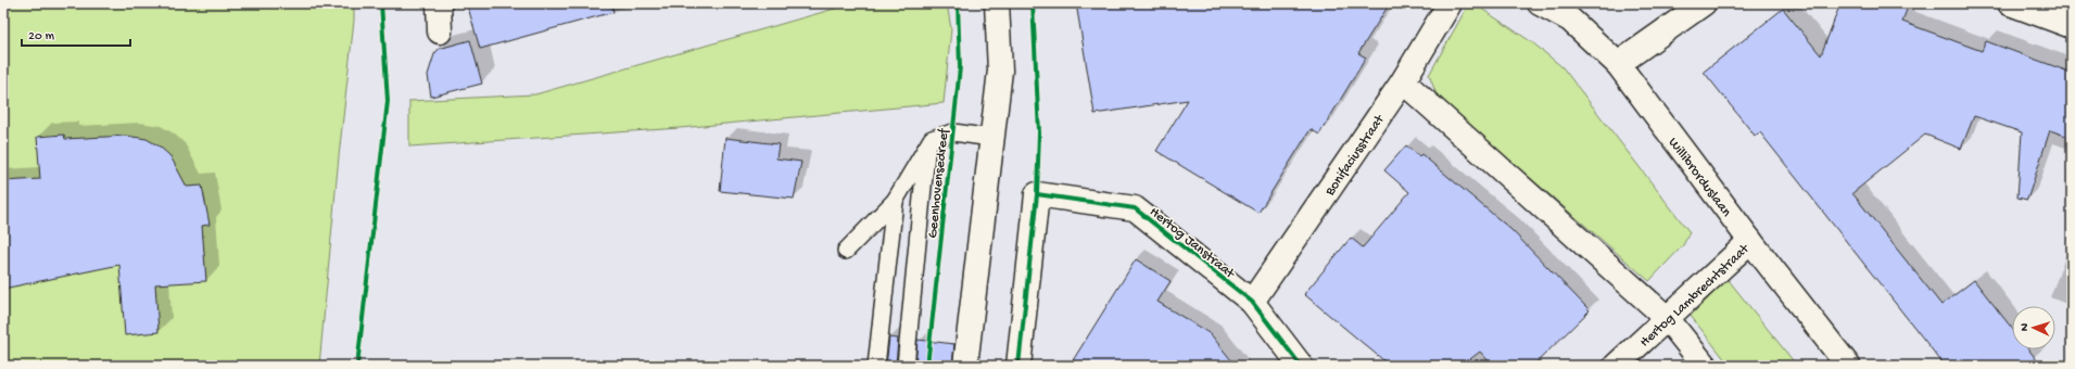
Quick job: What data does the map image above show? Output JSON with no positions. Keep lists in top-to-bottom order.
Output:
{
  "streets": {
    "street": [
      "Bonifaciusstraat",
      "Willibrorduslaan",
      "Hertog Janstraat",
      "Hertog Lambrechtstraat"
    ],
    "cycle path": ["Geenhovensedreef"]
  },
  "crossings": [
    ["Bonifaciusstraat", "Hertog Janstraat"],
    ["Willibrorduslaan", "Hertog Lambrechtstraat"]
  ],
  "scale_bar": "20 m",
  "north": "left"
}
